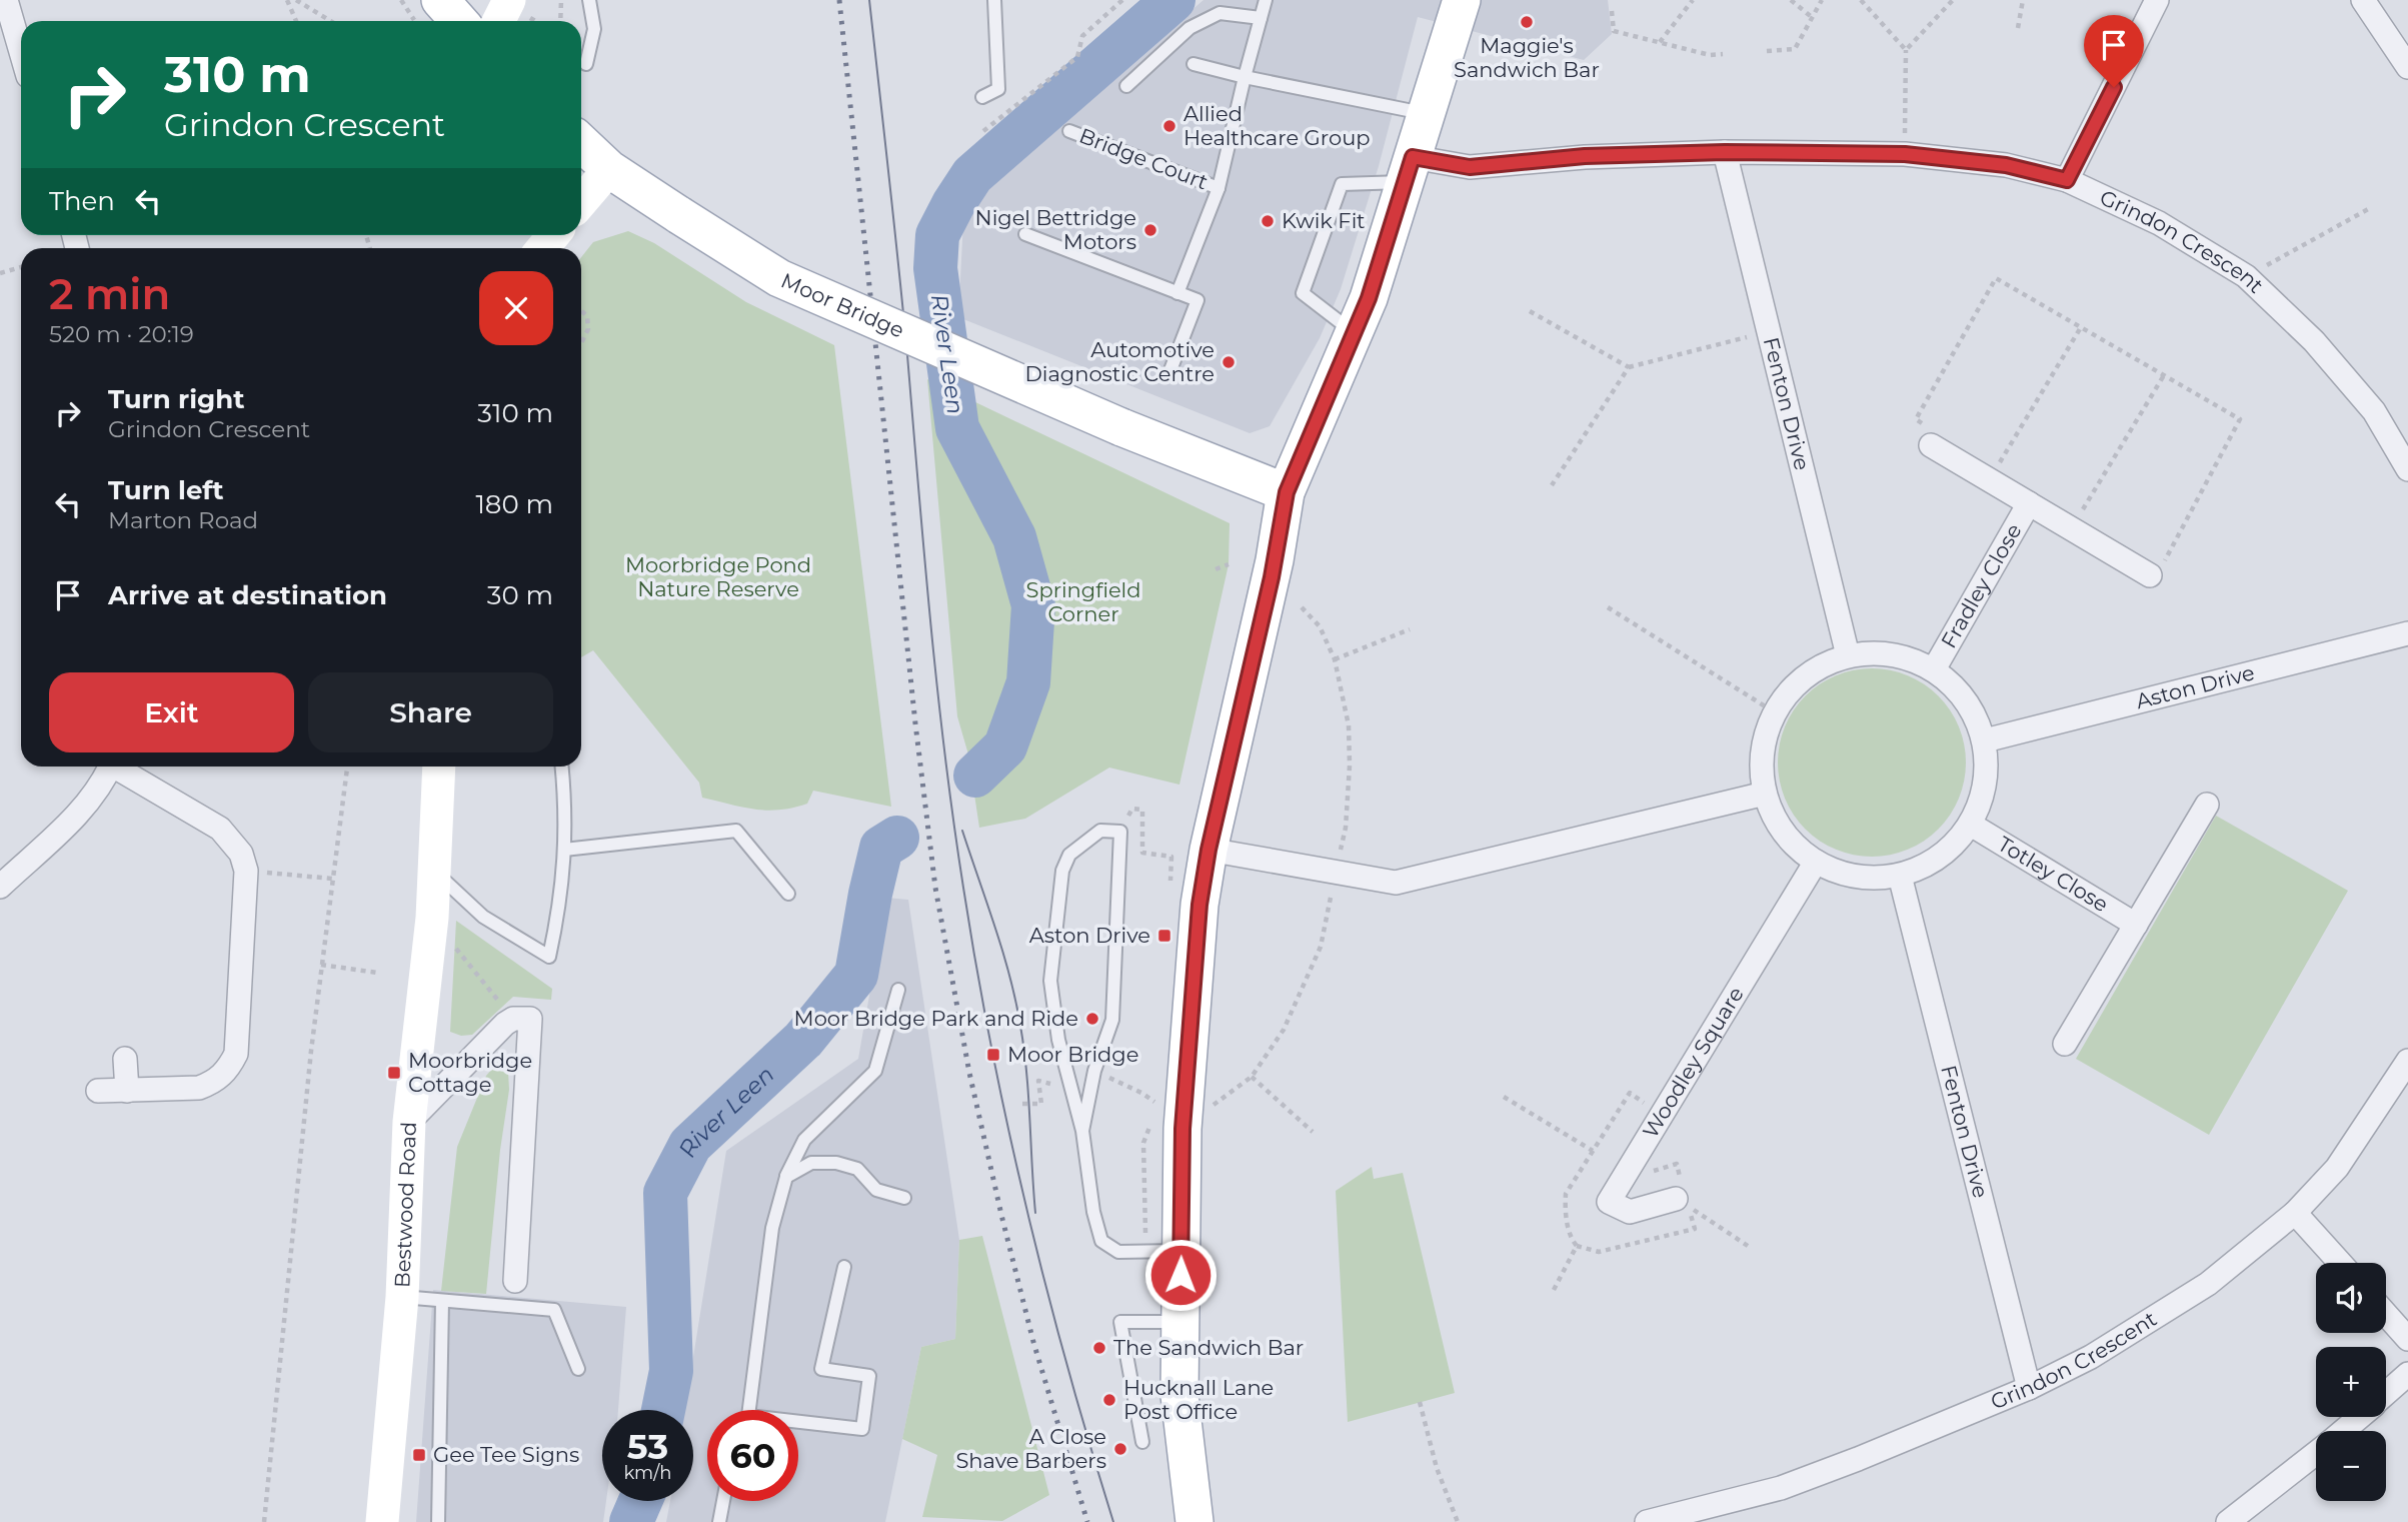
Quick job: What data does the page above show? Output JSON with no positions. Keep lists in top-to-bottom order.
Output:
{
  "streets": {
    "main road": ["Moor Bridge", "Bestwood Road"],
    "street": [
      "Grindon Crescent",
      "Fenton Drive",
      "Fradley Close",
      "Aston Drive",
      "Totley Close",
      "Woodley Square"
    ],
    "lane": ["Bridge Court"]
  },
  "crossings": [
    ["Grindon Crescent", "Fenton Drive"],
    ["Fenton Drive", "Fradley Close"],
    ["Fenton Drive", "Aston Drive"],
    ["Fenton Drive", "Totley Close"],
    ["Fenton Drive", "Woodley Square"],
    ["Fradley Close", "Aston Drive"],
    ["Fradley Close", "Totley Close"],
    ["Fradley Close", "Woodley Square"],
    ["Aston Drive", "Totley Close"],
    ["Aston Drive", "Woodley Square"],
    ["Totley Close", "Woodley Square"]
  ],
  "water": ["River Leen"],
  "parks": ["Moorbridge Pond Nature Reserve", "Springfield Corner"],
  "places": {
    "other": [
      "Maggie's Sandwich Bar",
      "Allied Healthcare Group",
      "Kwik Fit",
      "Nigel Bettridge Motors",
      "Automotive Diagnostic Centre",
      "Moor Bridge Park and Ride",
      "The Sandwich Bar",
      "Hucknall Lane Post Office",
      "A Close Shave Barbers"
    ],
    "transit": [
      "Aston Drive",
      "Moor Bridge",
      "Moorbridge Cottage",
      "Gee Tee Signs"
    ]
  },
  "page": {
    "turn": ["310 m", "Grindon Crescent"],
    "then": "Then",
    "heading": ["2 min", "520 m · 20:19"],
    "list": [
      {
        "name": "Turn right",
        "note": "Grindon Crescent",
        "value": "310 m"
      },
      {
        "name": "Turn left",
        "note": "Marton Road",
        "value": "180 m"
      },
      {
        "name": "Arrive at destination",
        "value": "30 m"
      }
    ],
    "buttons": ["Exit", "Share"],
    "map_buttons": ["+", "−"],
    "speed": "53 km/h",
    "limit": "60"
  }
}
